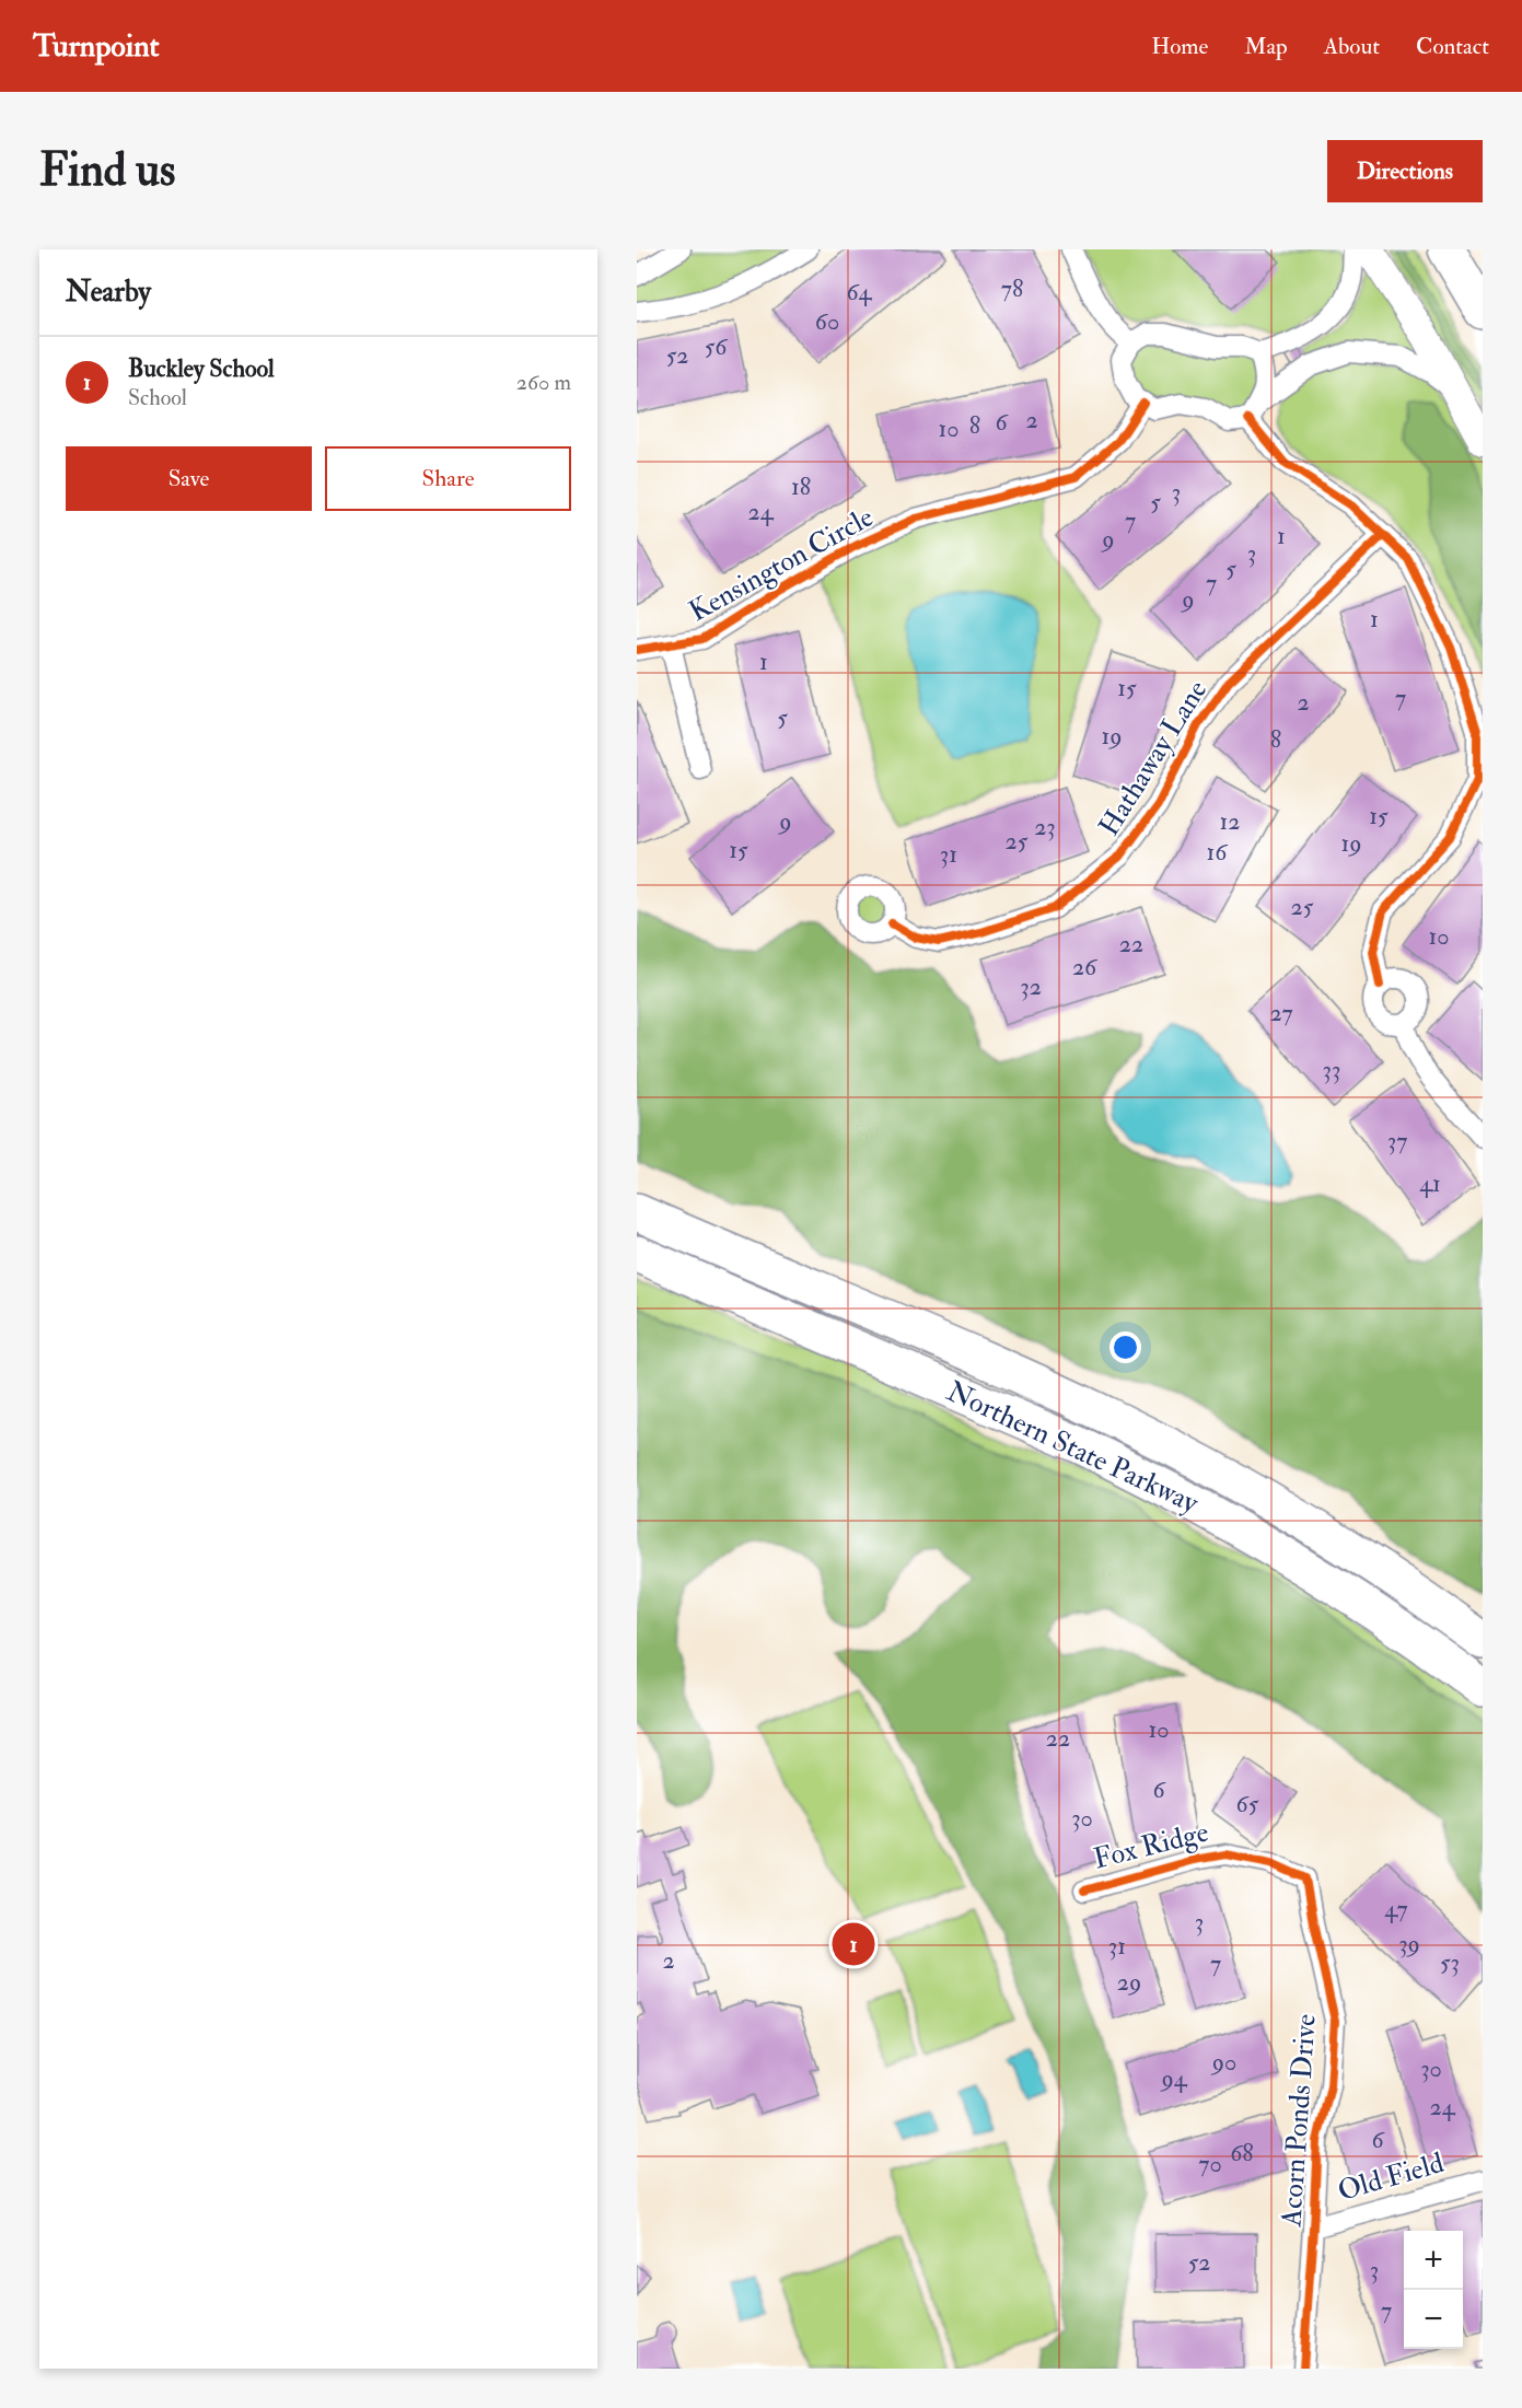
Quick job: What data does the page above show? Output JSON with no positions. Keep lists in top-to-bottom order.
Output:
{
  "streets": {
    "highway": ["Northern State Parkway"],
    "street": [
      "Kensington Circle",
      "Hathaway Lane",
      "Fox Ridge",
      "Acorn Ponds Drive",
      "Old Field"
    ]
  },
  "crossings": [
    ["Fox Ridge", "Acorn Ponds Drive"],
    ["Acorn Ponds Drive", "Old Field"]
  ],
  "house_numbers": [
    "78",
    "64",
    "60",
    "56",
    "52",
    "2",
    "6",
    "8",
    "10",
    "18",
    "3",
    "5",
    "24",
    "7",
    "1",
    "9",
    "3",
    "5",
    "7",
    "9",
    "1",
    "1",
    "15",
    "7",
    "2",
    "5",
    "19",
    "8",
    "15",
    "9",
    "12",
    "23",
    "25",
    "19",
    "15",
    "16",
    "31",
    "25",
    "10",
    "22",
    "26",
    "32",
    "27",
    "33",
    "37",
    "41",
    "10",
    "22",
    "6",
    "65",
    "30",
    "47",
    "3",
    "39",
    "31",
    "2",
    "53",
    "7",
    "29",
    "90",
    "30",
    "94",
    "24",
    "6",
    "68",
    "70",
    "52",
    "3",
    "7"
  ],
  "page": {
    "header": "Turnpoint",
    "nav": [
      "Home",
      "Map",
      "About",
      "Contact"
    ],
    "buttons": [
      "Directions",
      ["Save", "Share"]
    ],
    "title": "Find us",
    "heading": "Nearby",
    "list": [
      {
        "mark": "1",
        "name": "Buckley School",
        "note": "School",
        "value": "260 m"
      }
    ],
    "pins": "1",
    "map_buttons": ["+", "−"]
  }
}
